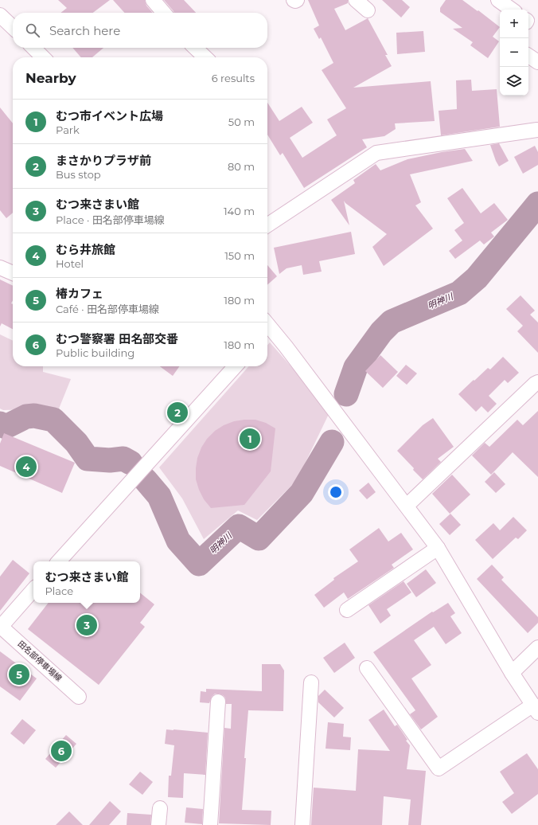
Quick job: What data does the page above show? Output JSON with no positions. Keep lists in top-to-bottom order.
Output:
{
  "streets": {
    "street": ["田名部停車場線"]
  },
  "water": ["明神川"],
  "page": {
    "map_buttons": ["+", "−"],
    "search": "Search here",
    "heading": ["Nearby", "6 results"],
    "list": [
      {
        "mark": "1",
        "name": "むつ市イベント広場",
        "note": "Park",
        "value": "50 m"
      },
      {
        "mark": "2",
        "name": "まさかりプラザ前",
        "note": "Bus stop",
        "value": "80 m"
      },
      {
        "mark": "3",
        "name": "むつ来さまい館",
        "note": "Place · 田名部停車場線",
        "value": "140 m"
      },
      {
        "mark": "4",
        "name": "むら井旅館",
        "note": "Hotel",
        "value": "150 m"
      },
      {
        "mark": "5",
        "name": "椿カフェ",
        "note": "Café · 田名部停車場線",
        "value": "180 m"
      },
      {
        "mark": "6",
        "name": "むつ警察署 田名部交番",
        "note": "Public building",
        "value": "180 m"
      }
    ],
    "pins": [
      "2",
      "1",
      "4",
      "3",
      "5",
      "6"
    ],
    "popup": ["むつ来さまい館", "Place"]
  }
}
